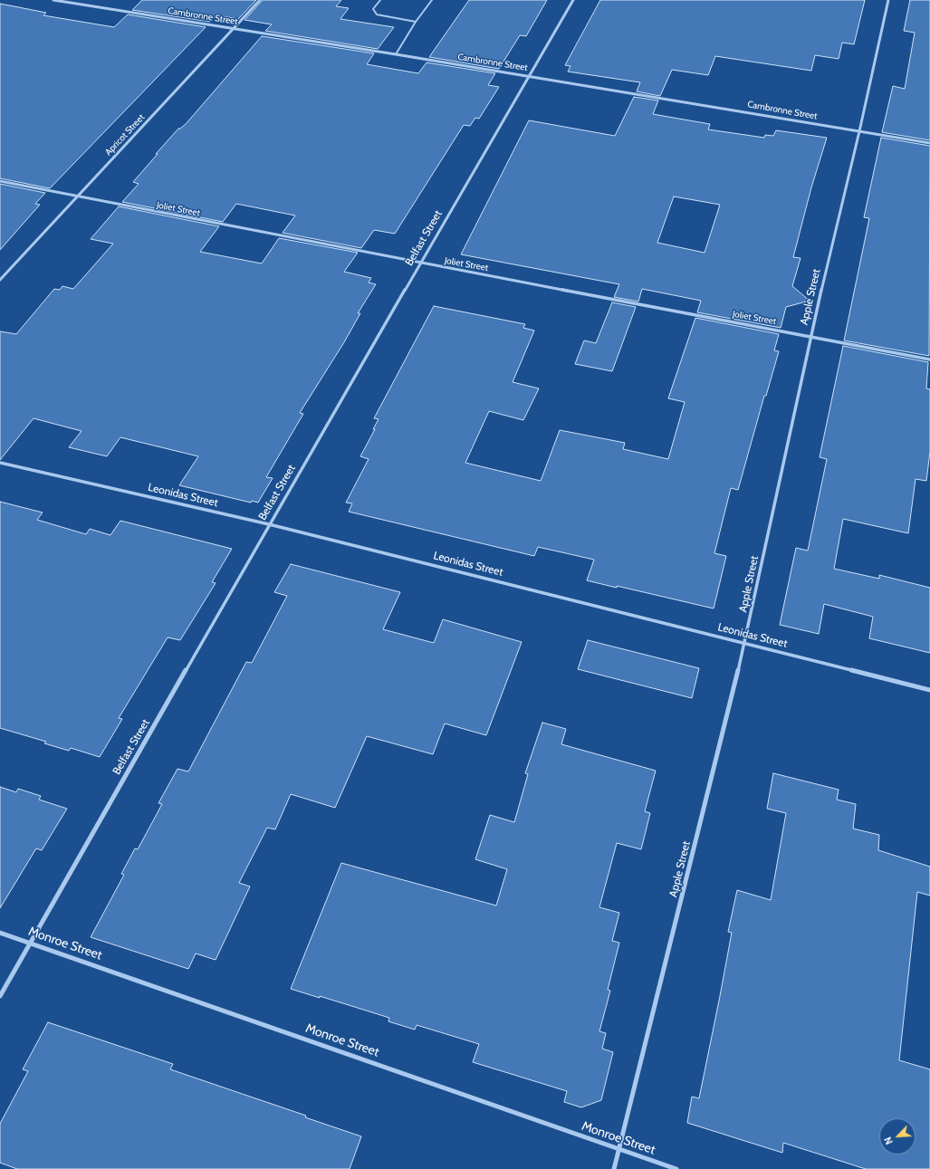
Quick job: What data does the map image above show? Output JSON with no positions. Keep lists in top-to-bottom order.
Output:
{
  "streets": {
    "street": [
      "Cambronne Street",
      "Apricot Street",
      "Joliet Street",
      "Belfast Street",
      "Apple Street",
      "Leonidas Street",
      "Monroe Street"
    ]
  },
  "crossings": [
    ["Cambronne Street", "Apricot Street"],
    ["Cambronne Street", "Belfast Street"],
    ["Cambronne Street", "Apple Street"],
    ["Apricot Street", "Joliet Street"],
    ["Joliet Street", "Belfast Street"],
    ["Joliet Street", "Apple Street"],
    ["Belfast Street", "Leonidas Street"],
    ["Belfast Street", "Monroe Street"],
    ["Apple Street", "Leonidas Street"],
    ["Apple Street", "Monroe Street"]
  ],
  "north": "bottom left"
}
